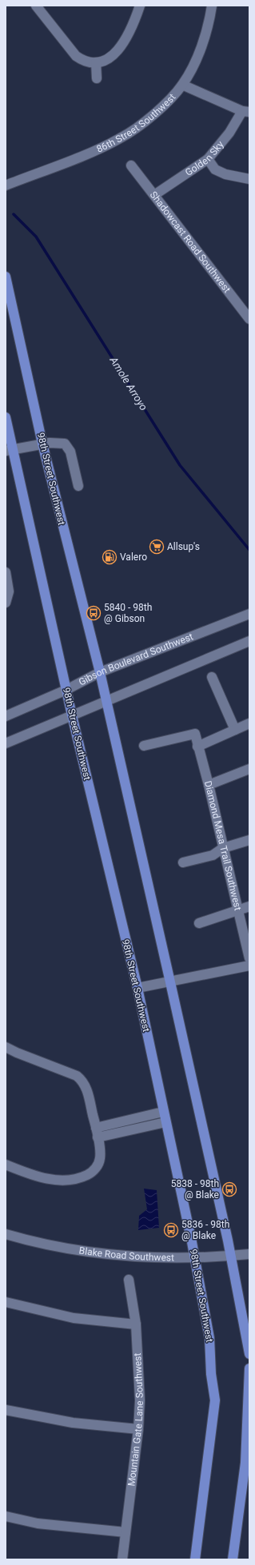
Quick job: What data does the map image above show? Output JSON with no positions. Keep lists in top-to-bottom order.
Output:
{
  "streets": {
    "main road": ["98th Street Southwest"],
    "street": [
      "86th Street Southwest",
      "Golden Sky",
      "Shadowcast Road Southwest",
      "Gibson Boulevard Southwest",
      "Diamond Mesa Trail Southwest",
      "Blake Road Southwest",
      "Mountain Gate Lane Southwest"
    ]
  },
  "crossings": [
    ["Golden Sky", "Shadowcast Road Southwest"],
    ["98th Street Southwest", "Gibson Boulevard Southwest"],
    ["98th Street Southwest", "Blake Road Southwest"]
  ],
  "water": ["Amole Arroyo"],
  "places": {
    "supermarket": ["Allsup's"],
    "fuel station": ["Valero"],
    "bus stop": ["5840 - 98th @ Gibson", "5838 - 98th @ Blake", "5836 - 98th @ Blake"]
  }
}
